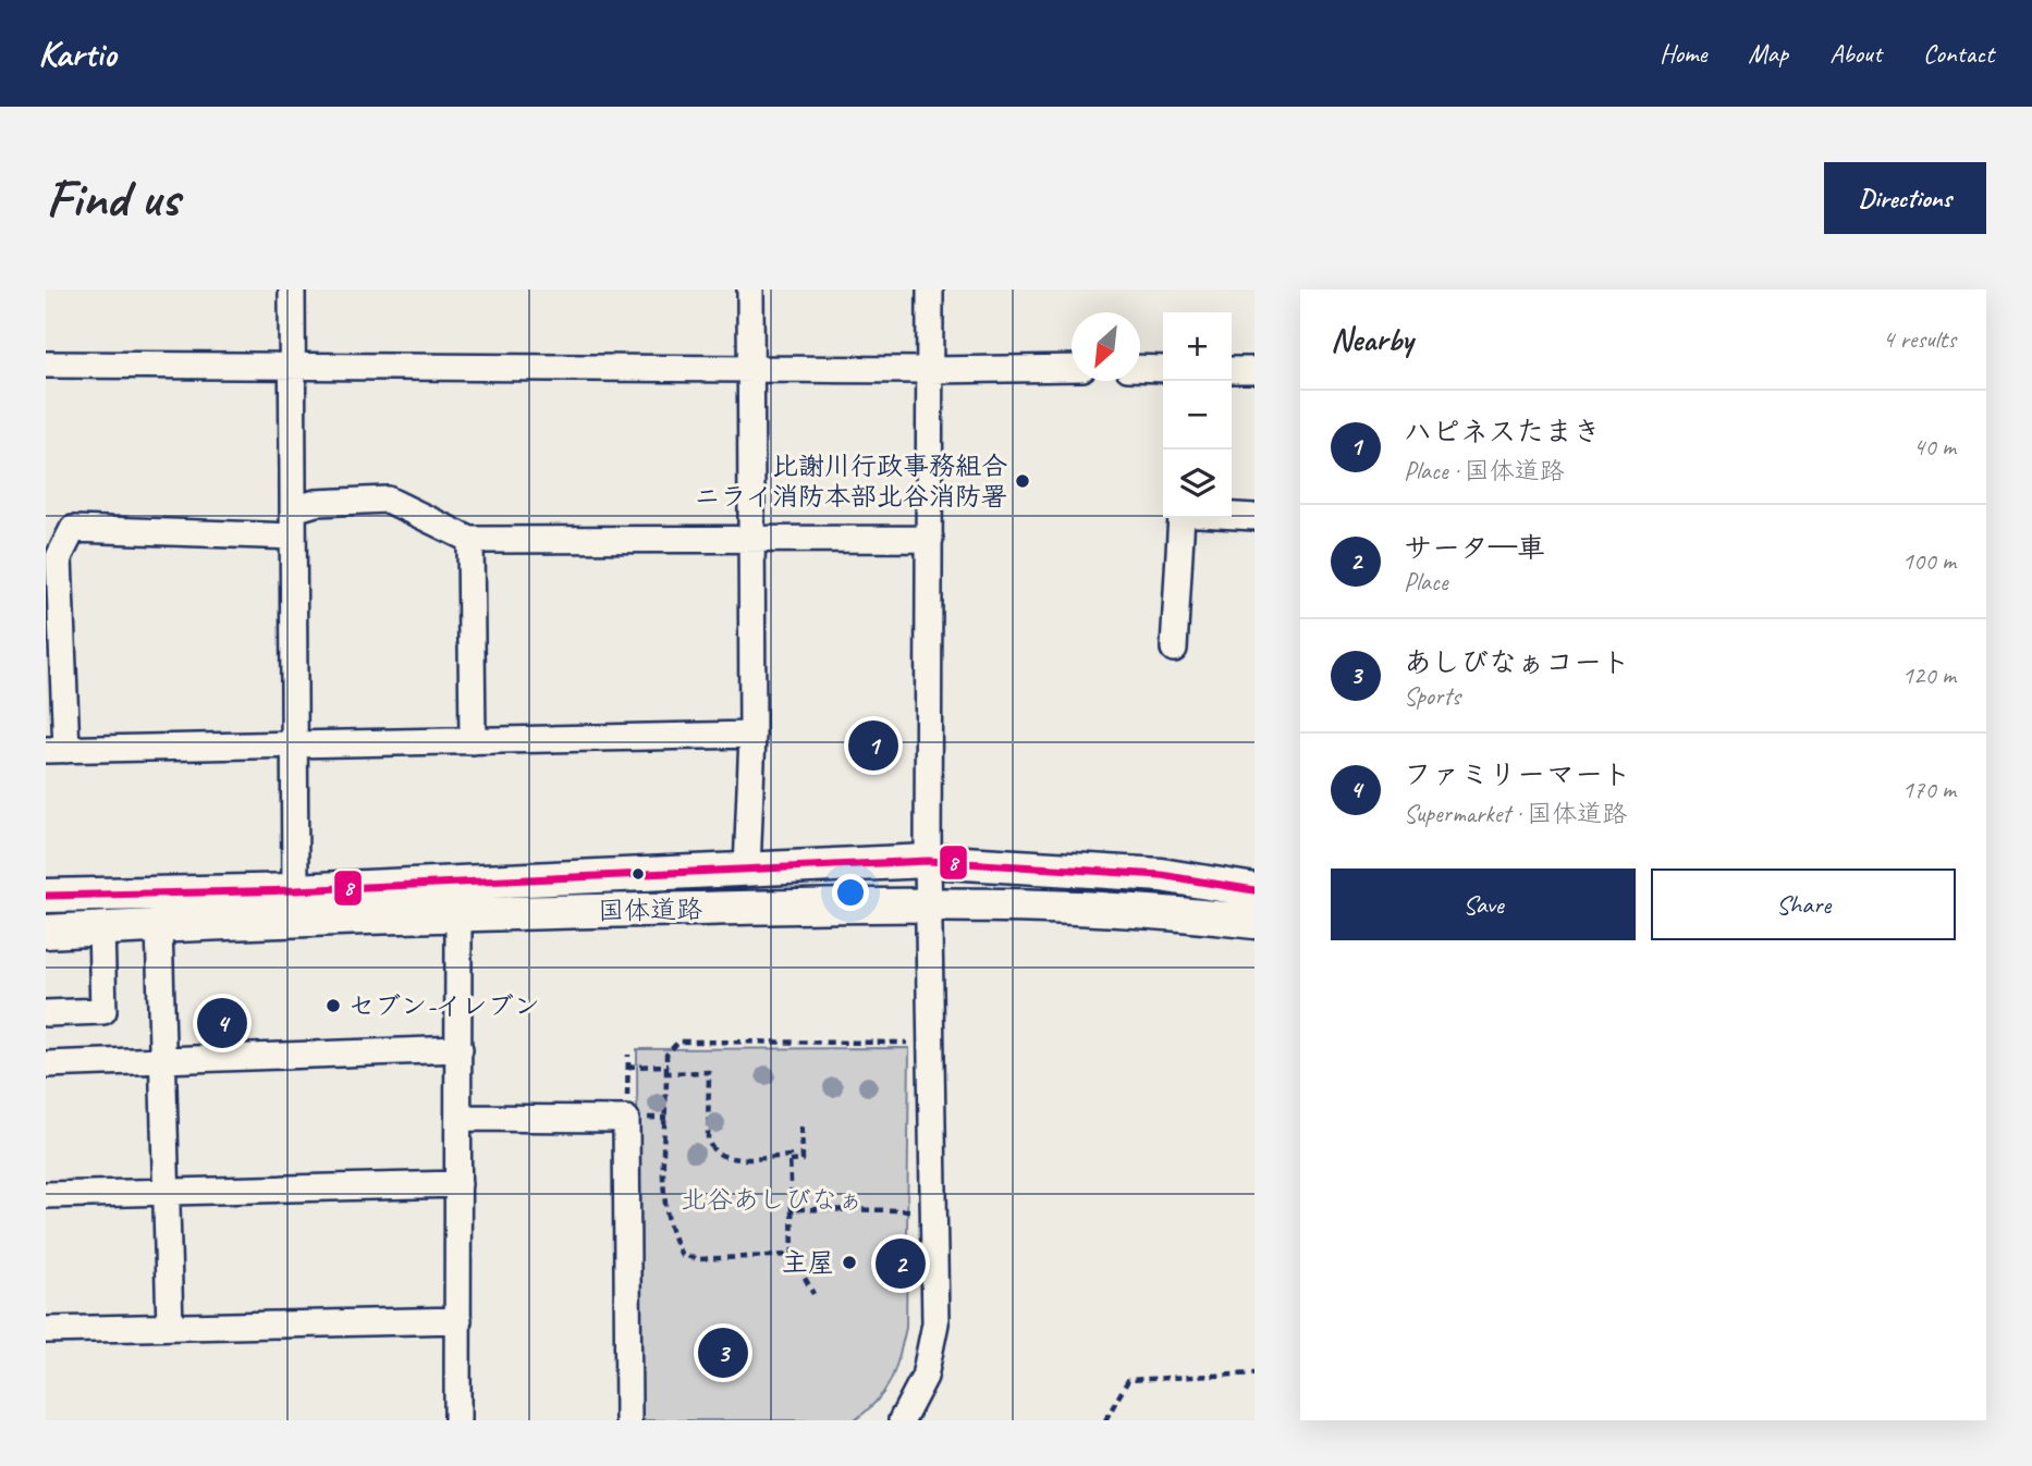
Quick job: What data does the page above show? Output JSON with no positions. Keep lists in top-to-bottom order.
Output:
{
  "streets": {
    "main road": ["国体道路"]
  },
  "parks": ["北谷あしびなぁ"],
  "places": ["比謝川行政事務組合 ニライ消防本部北谷消防署", "セブン-イレブン", "主屋"],
  "lines": ["transit line 8"],
  "north": "bottom left",
  "page": {
    "header": "Kartio",
    "nav": [
      "Home",
      "Map",
      "About",
      "Contact"
    ],
    "buttons": [
      "Directions",
      ["Save", "Share"]
    ],
    "title": "Find us",
    "heading": ["Nearby", "4 results"],
    "map_buttons": ["+", "−"],
    "list": [
      {
        "mark": "1",
        "name": "ハピネスたまき",
        "note": "Place · 国体道路",
        "value": "40 m"
      },
      {
        "mark": "2",
        "name": "サータ―車",
        "note": "Place",
        "value": "100 m"
      },
      {
        "mark": "3",
        "name": "あしびなぁコート",
        "note": "Sports",
        "value": "120 m"
      },
      {
        "mark": "4",
        "name": "ファミリーマート",
        "note": "Supermarket · 国体道路",
        "value": "170 m"
      }
    ],
    "pins": [
      "1",
      "4",
      "2",
      "3"
    ]
  }
}
